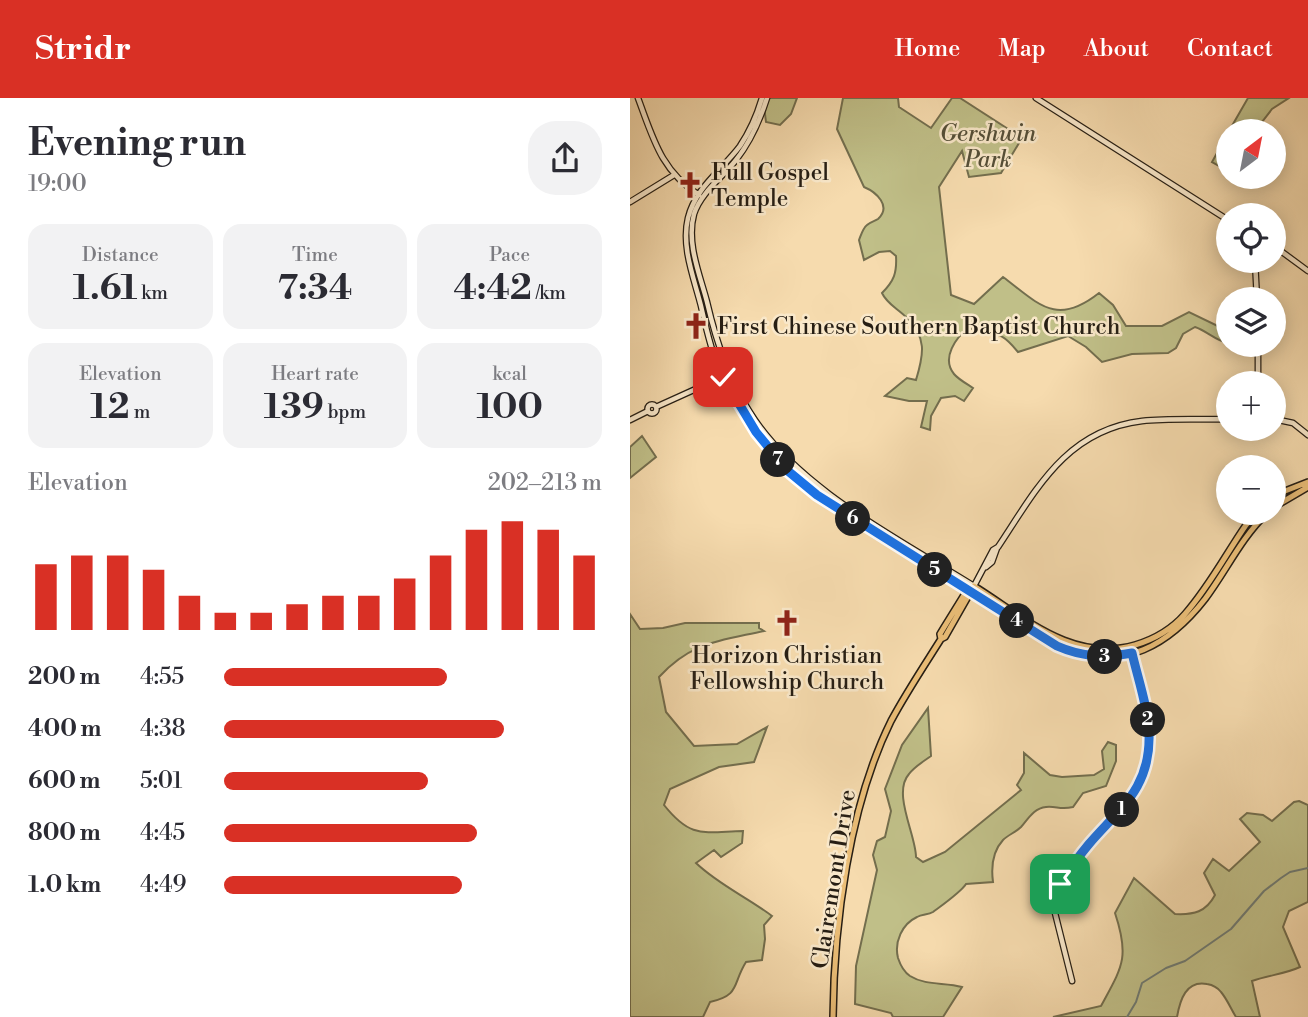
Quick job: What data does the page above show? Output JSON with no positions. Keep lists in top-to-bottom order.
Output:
{
  "streets": {
    "main road": ["Clairemont Drive"]
  },
  "parks": ["Gershwin Park"],
  "places": {
    "church": ["Full Gospel Temple", "First Chinese Southern Baptist Church", "Horizon Christian Fellowship Church"]
  },
  "north": "top right",
  "page": {
    "header": "Stridr",
    "nav": [
      "Home",
      "Map",
      "About",
      "Contact"
    ],
    "heading": ["Evening run", "19:00"],
    "map_buttons": ["+", "−"],
    "stats": [
      ["Distance", "1.61 km"],
      ["Time", "7:34"],
      ["Pace", "4:42 /km"],
      ["Elevation", "12 m"],
      ["Heart rate", "139 bpm"],
      ["kcal", "100"]
    ],
    "pins": [
      "7",
      "6",
      "5",
      "4",
      "3",
      "2",
      "1"
    ],
    "chart": ["Elevation", "202–213 m"],
    "list": [
      {
        "name": "200 m",
        "note": "4:55"
      },
      {
        "name": "400 m",
        "note": "4:38"
      },
      {
        "name": "600 m",
        "note": "5:01"
      },
      {
        "name": "800 m",
        "note": "4:45"
      },
      {
        "name": "1.0 km",
        "note": "4:49"
      }
    ]
  }
}
